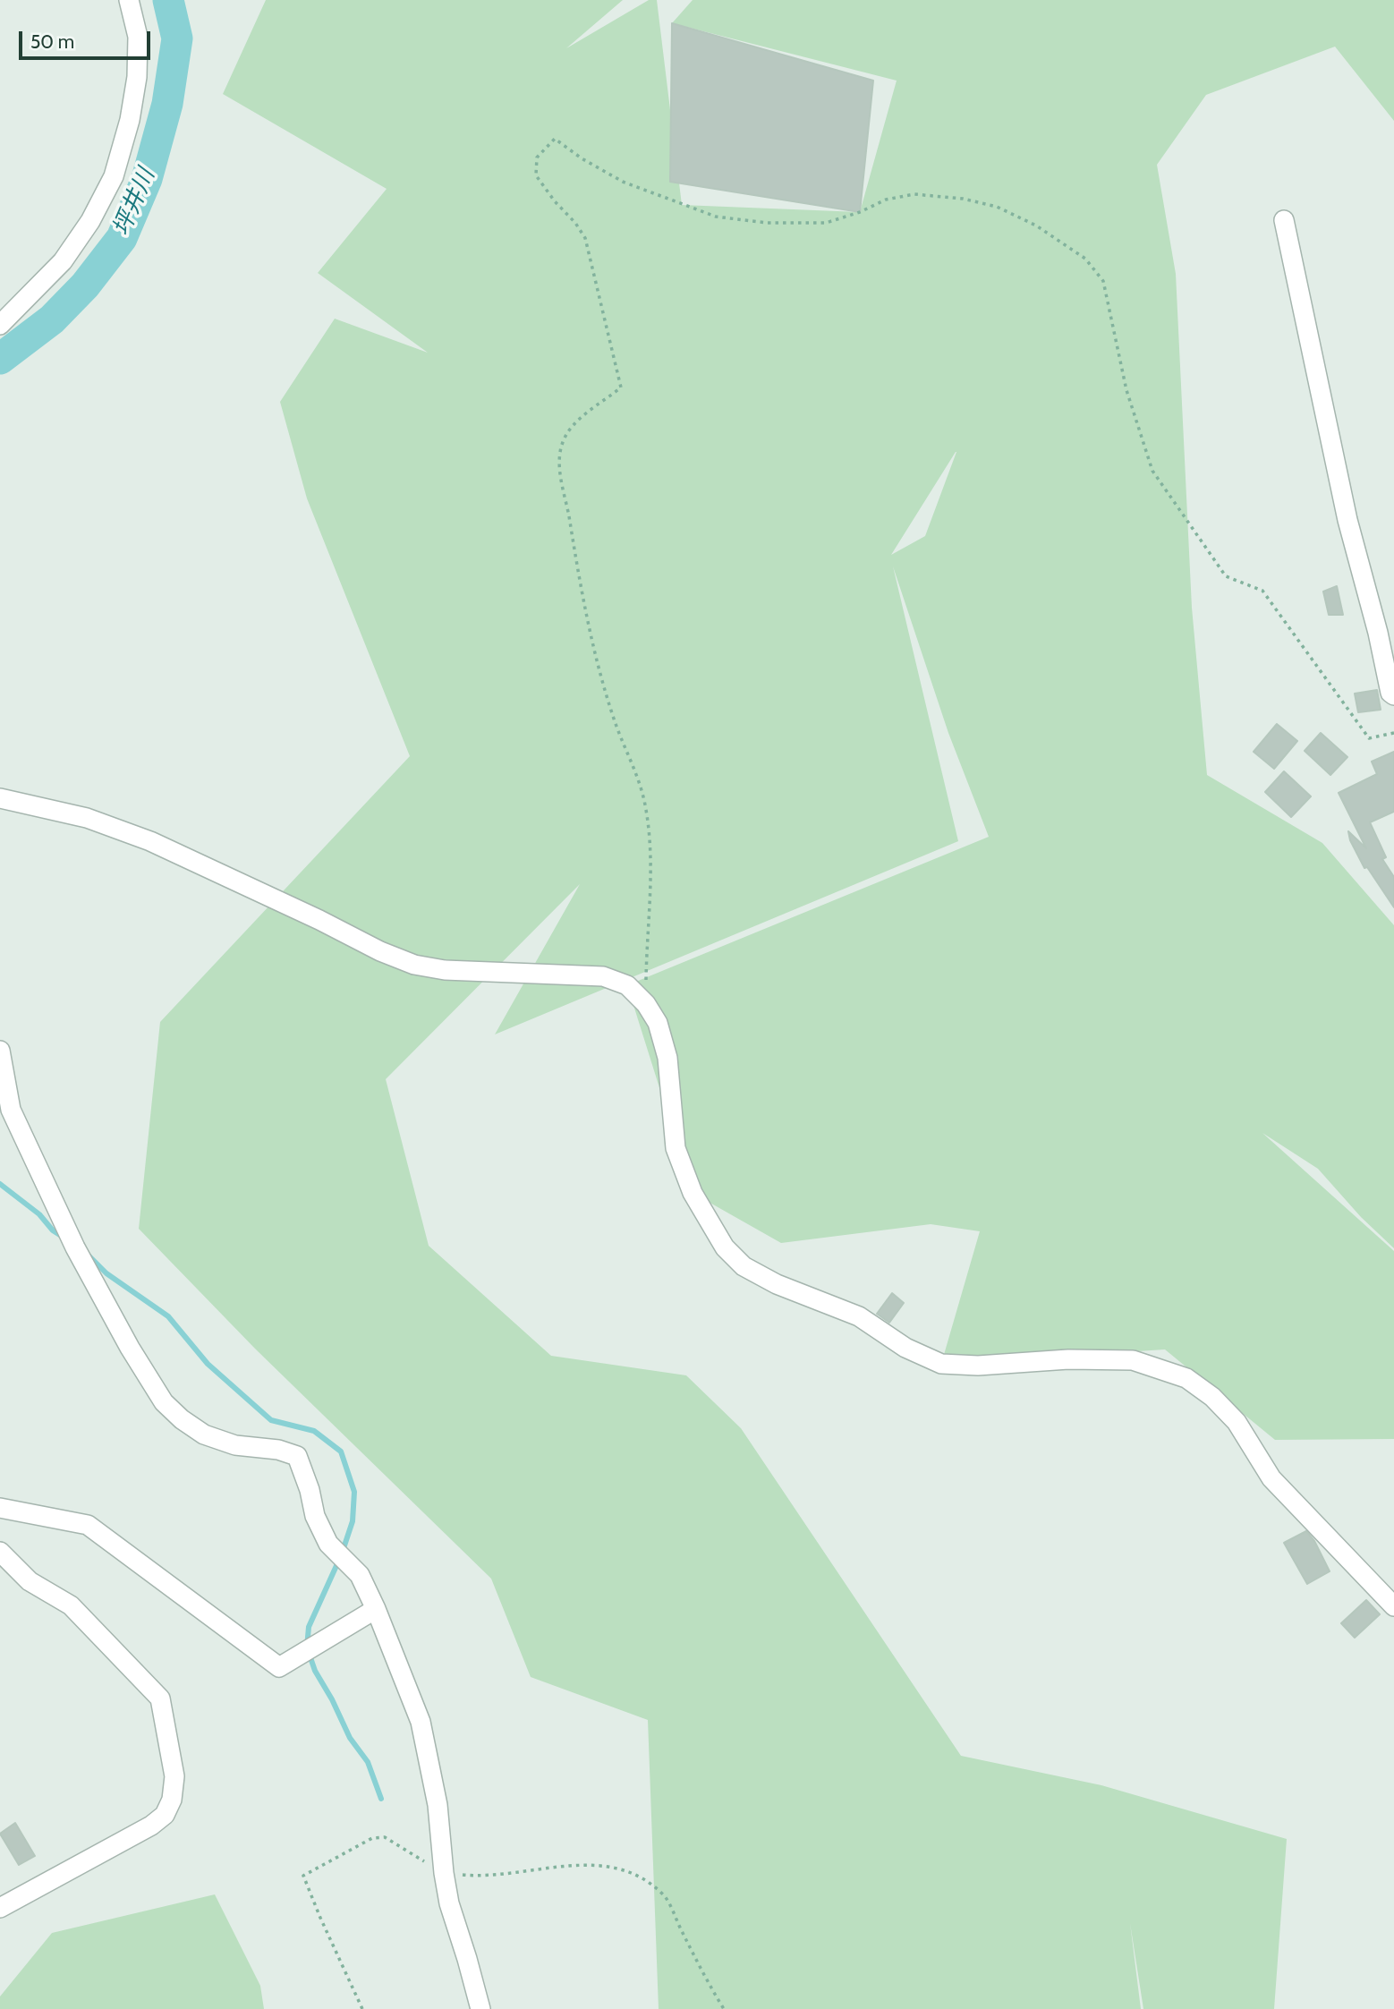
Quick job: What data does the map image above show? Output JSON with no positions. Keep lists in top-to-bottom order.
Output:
{
  "water": ["坪井川"],
  "scale_bar": "50 m"
}
